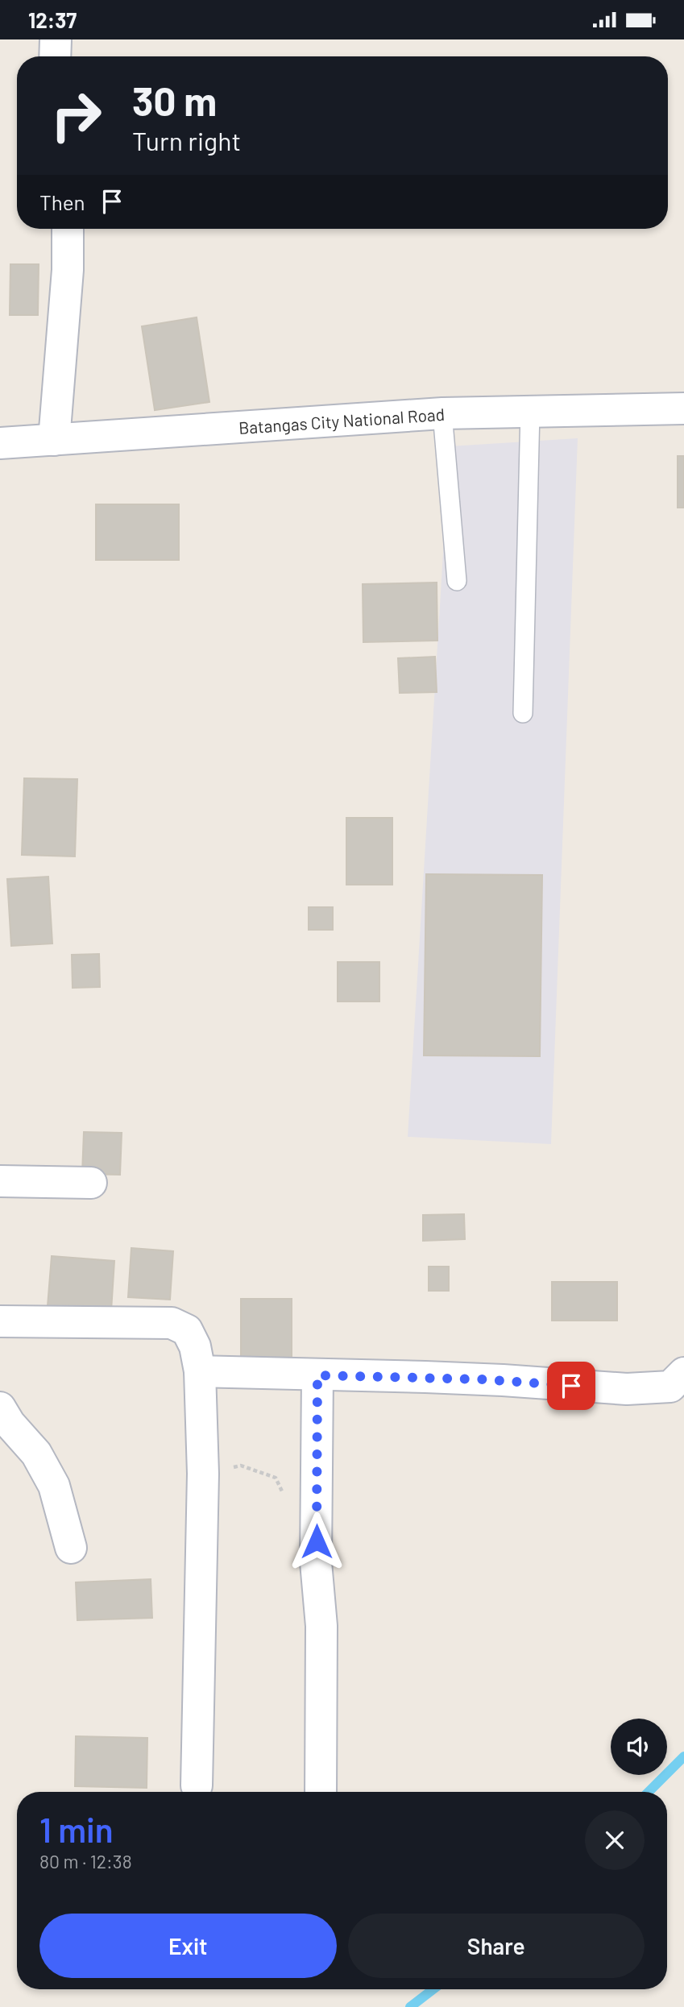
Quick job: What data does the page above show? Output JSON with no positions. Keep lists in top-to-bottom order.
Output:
{
  "streets": {
    "street": ["Batangas City National Road"]
  },
  "page": {
    "status": "12:37",
    "turn": ["30 m", "Turn right"],
    "then": "Then",
    "heading": ["1 min", "80 m · 12:38"],
    "buttons": ["Exit", "Share"]
  }
}
